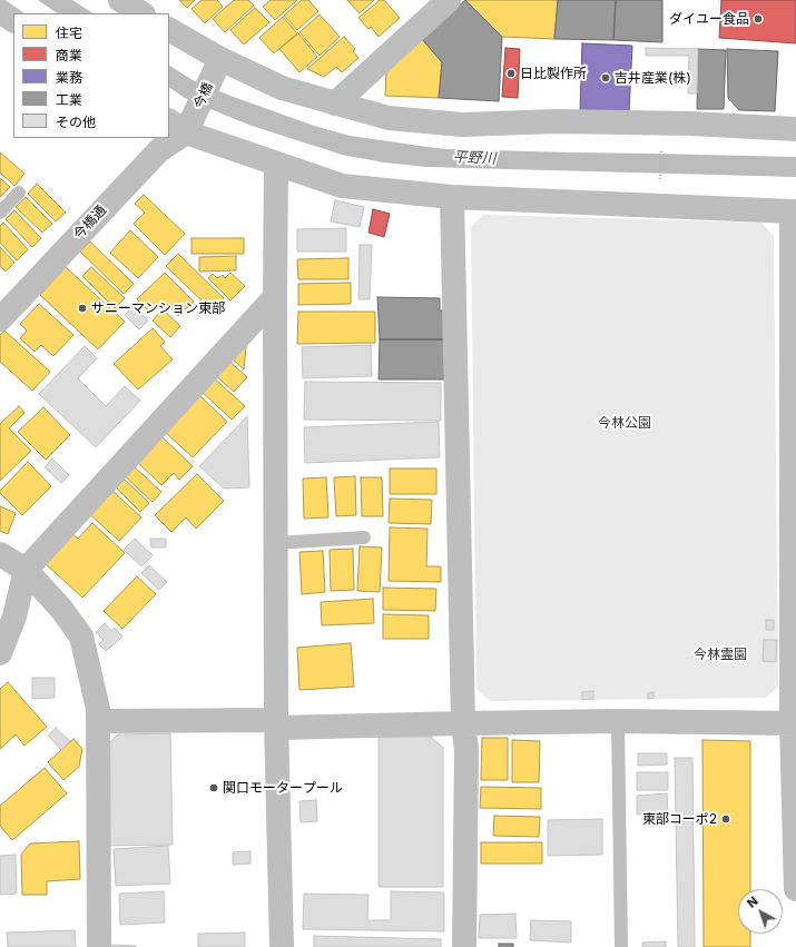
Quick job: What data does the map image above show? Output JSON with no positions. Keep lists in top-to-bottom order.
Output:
{
  "streets": {
    "street": ["今橋", "今橋通"]
  },
  "crossings": [
    ["今橋", "今橋通"]
  ],
  "water": ["平野川"],
  "parks": ["今林公園", "今林霊園"],
  "places": [
    "ダイユー食品",
    "日比製作所",
    "吉井産業(株)",
    "サニーマンション東部",
    "関口モータープール",
    "東部コーポ2"
  ],
  "legend": [
    "住宅",
    "商業",
    "業務",
    "工業",
    "その他"
  ],
  "north": "top left"
}
